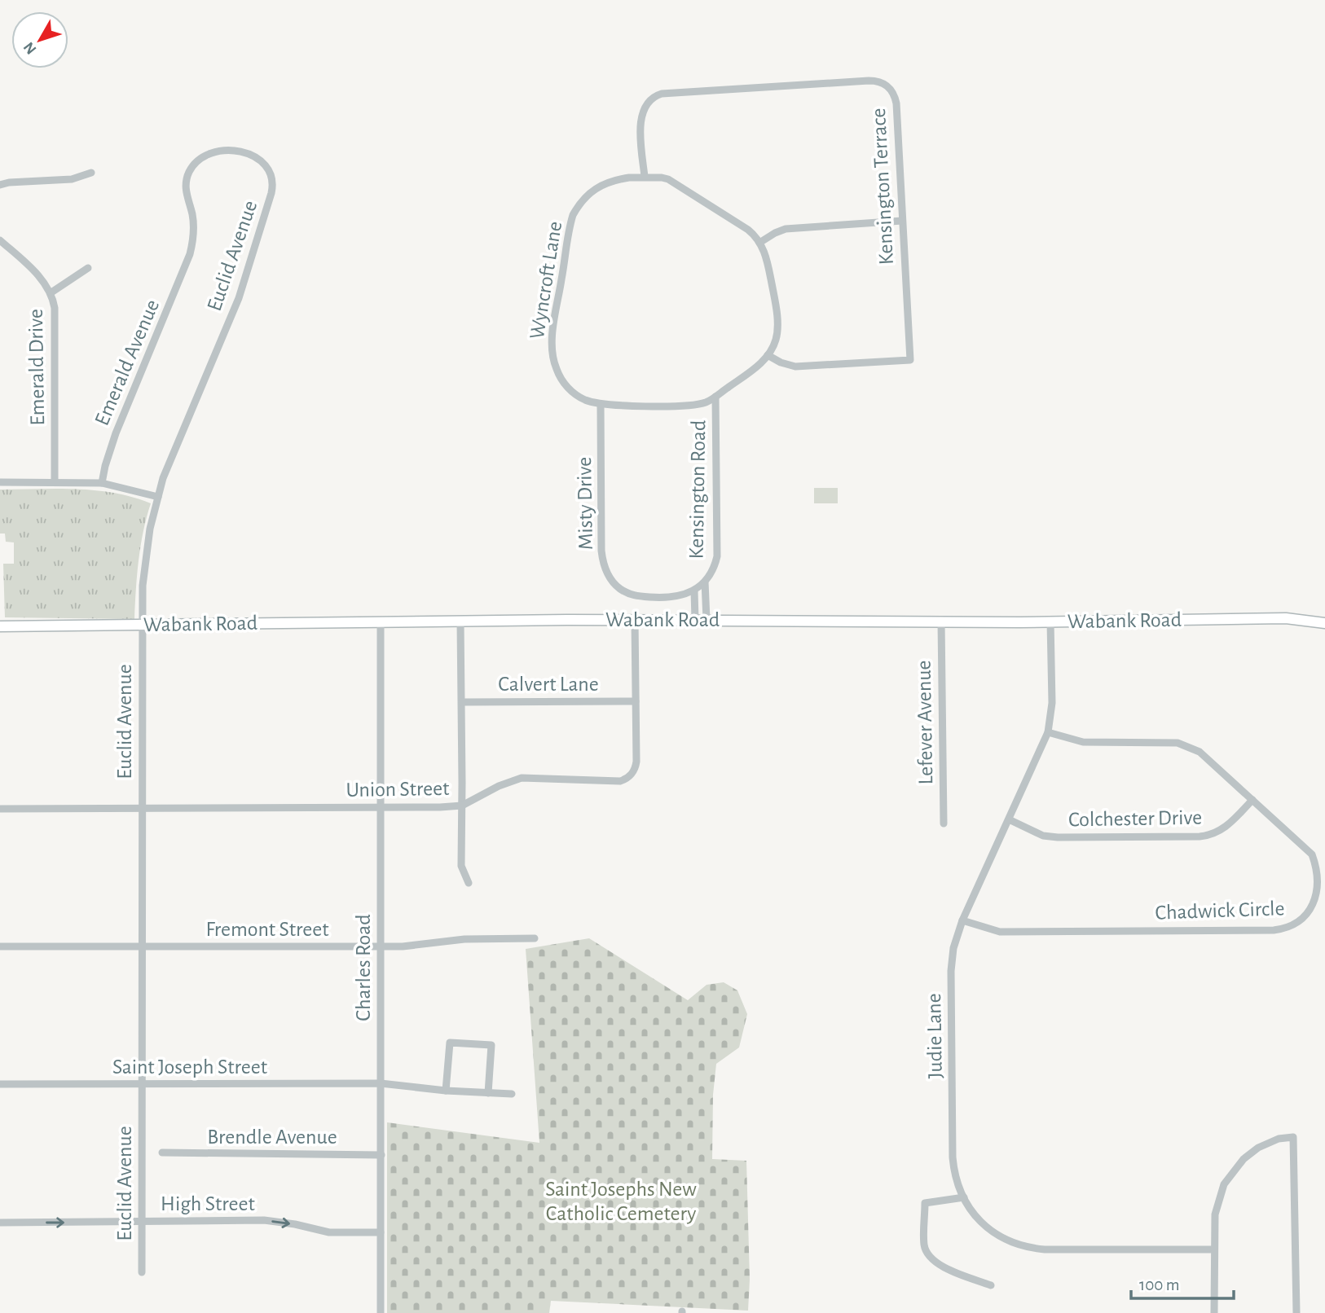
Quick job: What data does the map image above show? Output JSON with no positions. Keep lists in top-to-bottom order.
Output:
{
  "streets": {
    "street": [
      "Kensington Terrace",
      "Euclid Avenue",
      "Wyncroft Lane",
      "Emerald Avenue",
      "Emerald Drive",
      "Kensington Road",
      "Misty Drive",
      "Wabank Road",
      "Calvert Lane",
      "Lefever Avenue",
      "Union Street",
      "Colchester Drive",
      "Chadwick Circle",
      "Fremont Street",
      "Charles Road",
      "Judie Lane",
      "Saint Joseph Street",
      "Brendle Avenue",
      "High Street"
    ]
  },
  "crossings": [
    ["Kensington Terrace", "Wyncroft Lane"],
    ["Euclid Avenue", "Emerald Avenue"],
    ["Euclid Avenue", "Wabank Road"],
    ["Euclid Avenue", "Union Street"],
    ["Euclid Avenue", "Fremont Street"],
    ["Euclid Avenue", "Saint Joseph Street"],
    ["Euclid Avenue", "High Street"],
    ["Wyncroft Lane", "Kensington Road"],
    ["Wyncroft Lane", "Misty Drive"],
    ["Kensington Road", "Misty Drive"],
    ["Kensington Road", "Wabank Road"],
    ["Wabank Road", "Lefever Avenue"],
    ["Wabank Road", "Union Street"],
    ["Wabank Road", "Charles Road"],
    ["Wabank Road", "Judie Lane"],
    ["Calvert Lane", "Union Street"],
    ["Union Street", "Charles Road"],
    ["Colchester Drive", "Chadwick Circle"],
    ["Colchester Drive", "Judie Lane"],
    ["Chadwick Circle", "Judie Lane"],
    ["Fremont Street", "Charles Road"],
    ["Charles Road", "Saint Joseph Street"],
    ["Charles Road", "Brendle Avenue"],
    ["Charles Road", "High Street"]
  ],
  "one_way": ["High Street"],
  "parks": ["Saint Josephs New Catholic Cemetery"],
  "scale_bar": "100 m",
  "north": "bottom left"
}
